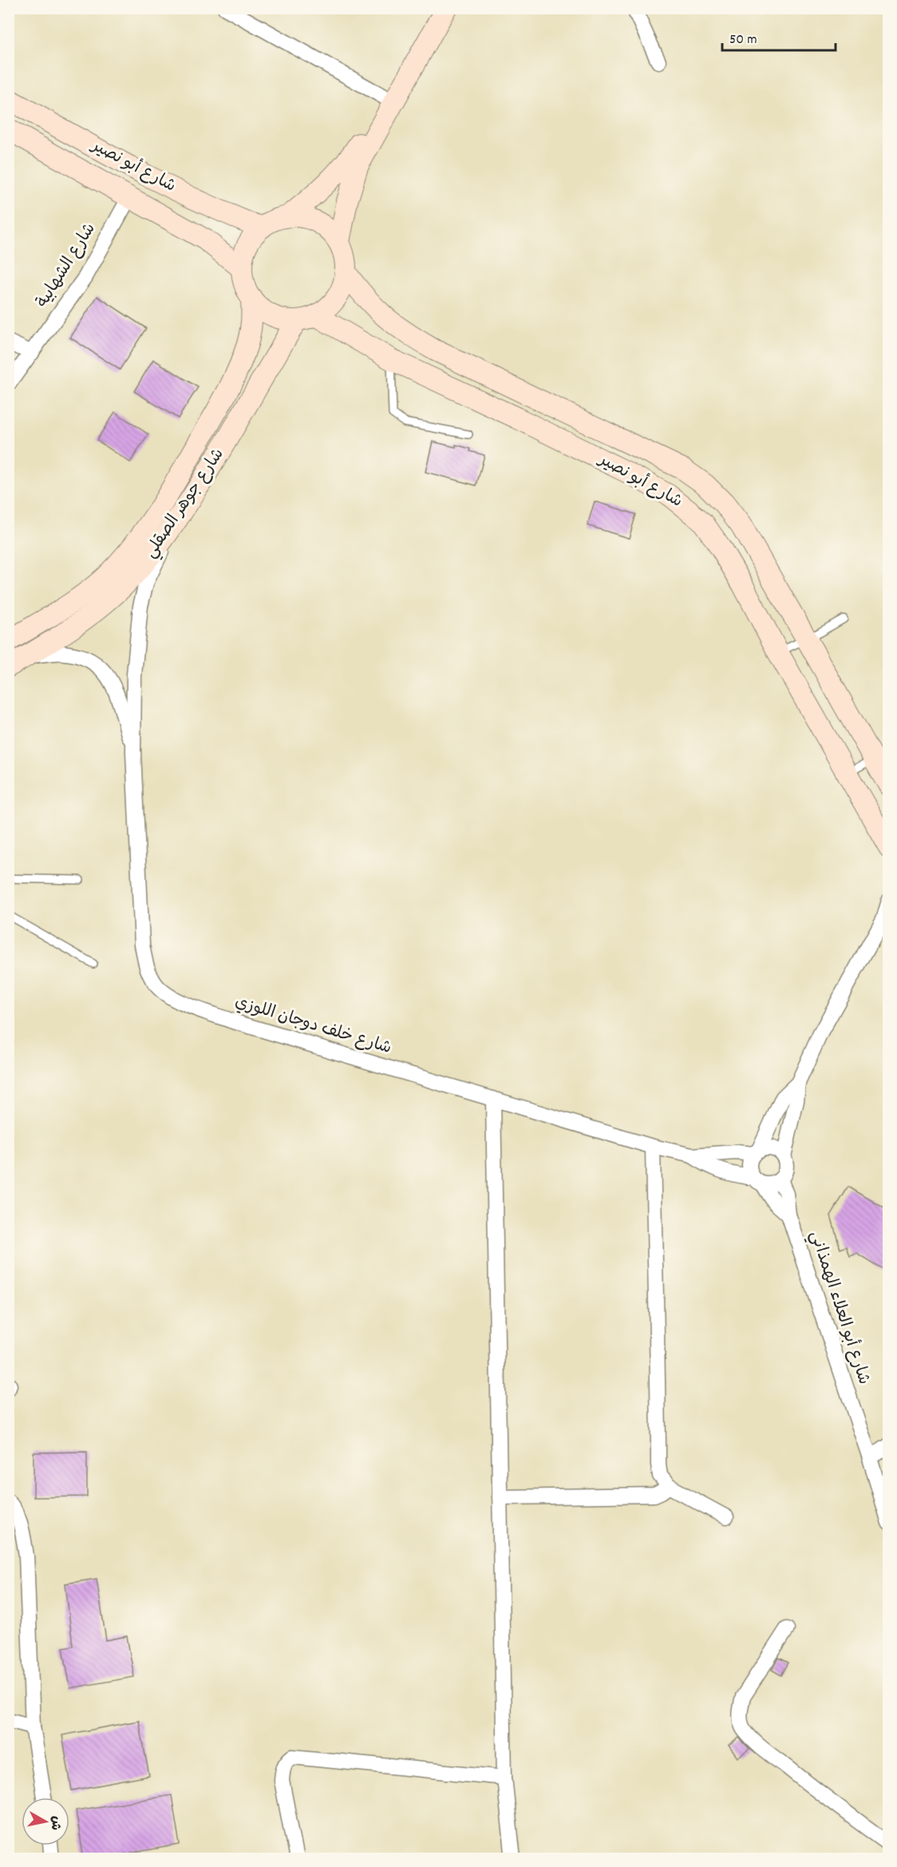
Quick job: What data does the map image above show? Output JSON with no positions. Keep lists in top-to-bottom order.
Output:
{
  "streets": {
    "main road": ["شارع أبو نصير", "شارع جوهر الصقلي"],
    "street": ["شارع الشهابية", "شارع خلف دوجان اللوزي", "شارع أبو العلاء الهمذاني"]
  },
  "crossings": [
    ["شارع أبو نصير", "شارع الشهابية"],
    ["شارع أبو نصير", "شارع جوهر الصقلي"],
    ["شارع جوهر الصقلي", "شارع خلف دوجان اللوزي"],
    ["شارع خلف دوجان اللوزي", "شارع أبو العلاء الهمذاني"]
  ],
  "scale_bar": "50 m",
  "north": "right"
}
